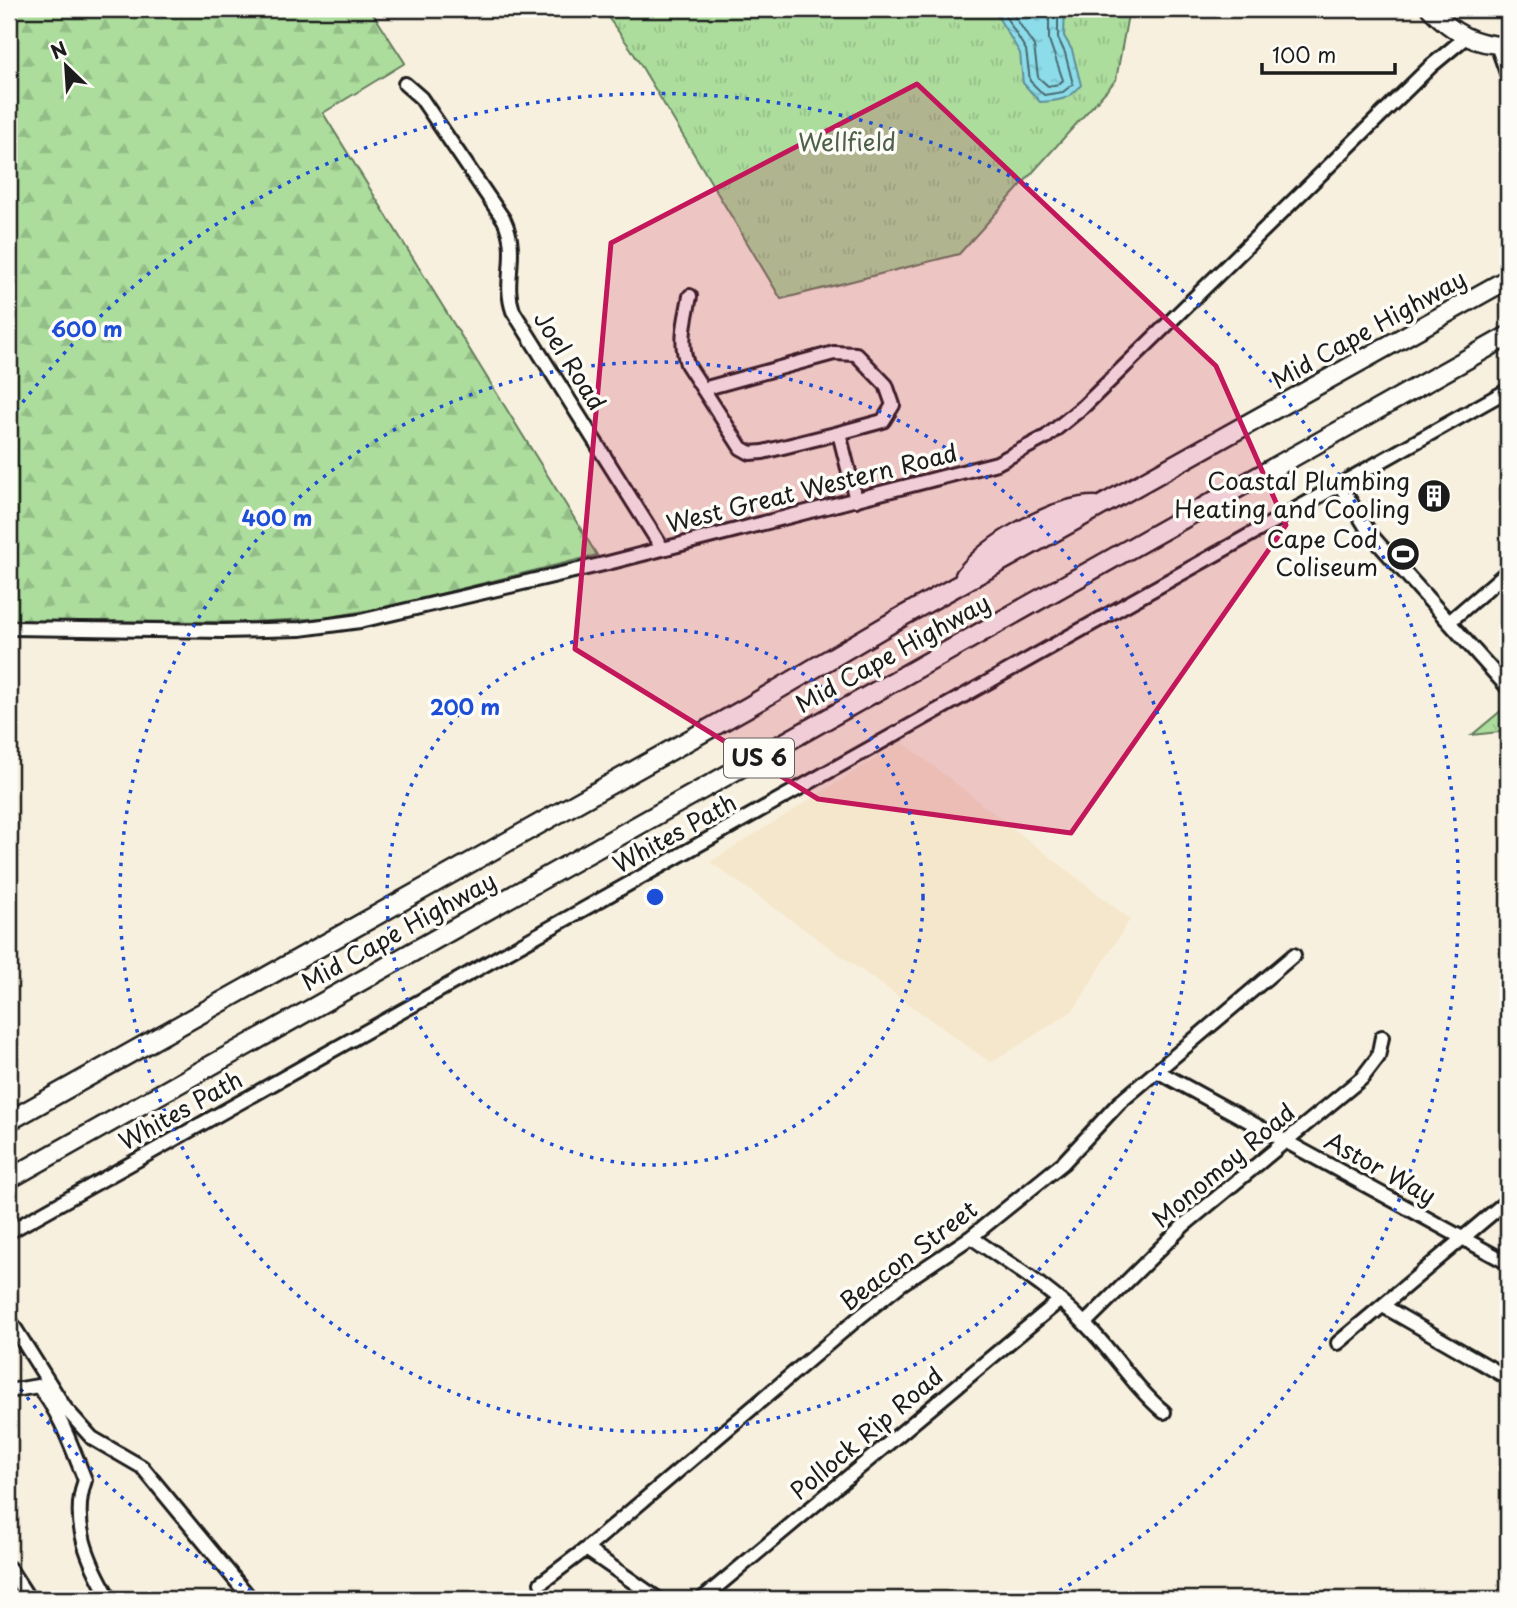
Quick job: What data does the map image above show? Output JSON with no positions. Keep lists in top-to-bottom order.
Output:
{
  "streets": {
    "highway": ["Mid Cape Highway", "US 6"],
    "street": [
      "Joel Road",
      "West Great Western Road",
      "Whites Path",
      "Monomoy Road",
      "Astor Way",
      "Beacon Street",
      "Pollock Rip Road"
    ]
  },
  "crossings": [
    ["Joel Road", "West Great Western Road"],
    ["Monomoy Road", "Astor Way"],
    ["Astor Way", "Beacon Street"]
  ],
  "parks": ["Wellfield"],
  "places": {
    "building": ["Coastal Plumbing Heating and Cooling"],
    "sports": ["Cape Cod Coliseum"]
  },
  "scale_bar": "100 m",
  "north": "top left",
  "rings": ["600 m", "400 m", "200 m"]
}
